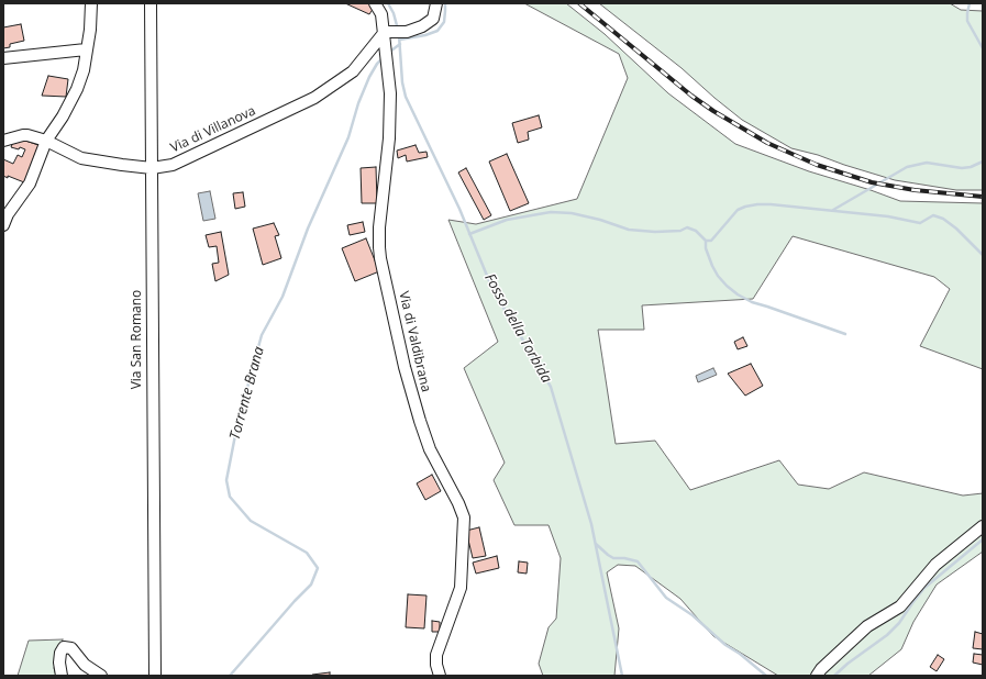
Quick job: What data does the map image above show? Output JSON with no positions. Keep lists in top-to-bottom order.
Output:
{
  "streets": {
    "street": ["Via di Villanova", "Via San Romano", "Via di Valdibrana"]
  },
  "crossings": [
    ["Via di Villanova", "Via San Romano"],
    ["Via di Villanova", "Via di Valdibrana"]
  ],
  "water": ["Fosso della Torbida", "Torrente Brana"]
}
